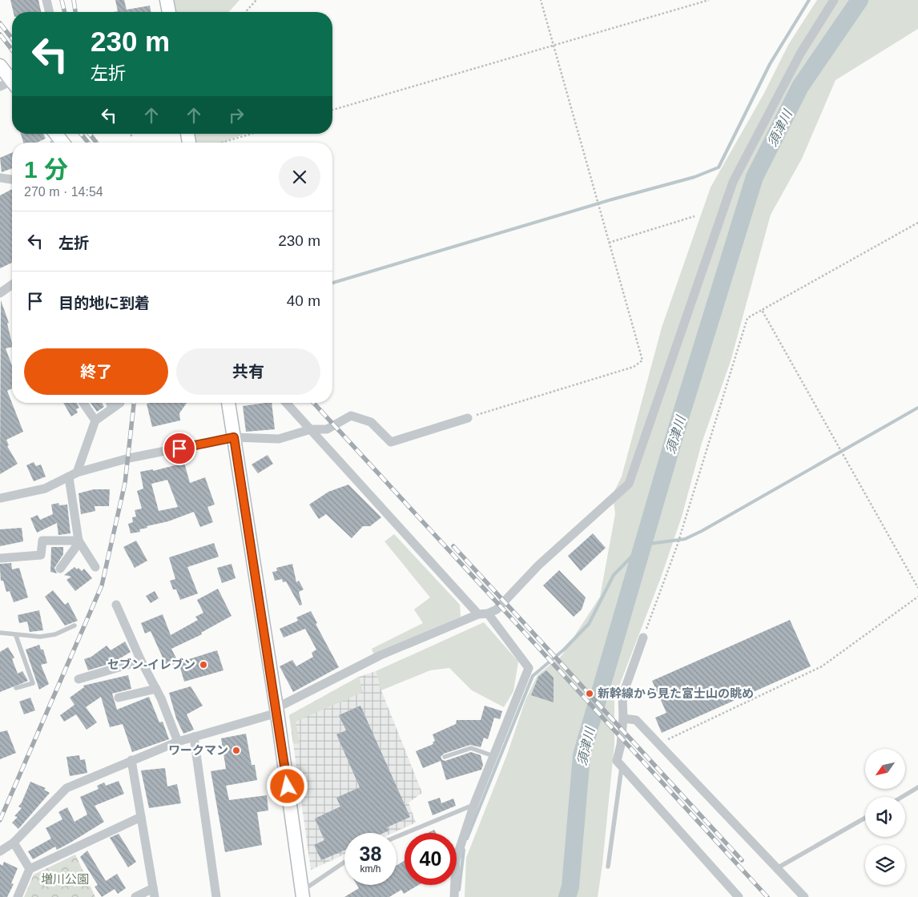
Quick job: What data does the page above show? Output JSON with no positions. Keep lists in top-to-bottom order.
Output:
{
  "water": ["須津川"],
  "parks": ["増川公園"],
  "places": ["セブン-イレブン", "新幹線から見た富士山の眺め", "ワークマン"],
  "north": "bottom left",
  "page": {
    "turn": ["230 m", "左折"],
    "heading": ["1 分", "270 m · 14:54"],
    "list": [
      {
        "name": "左折",
        "value": "230 m"
      },
      {
        "name": "目的地に到着",
        "value": "40 m"
      }
    ],
    "buttons": ["終了", "共有"],
    "speed": "38 km/h",
    "limit": "40"
  }
}
